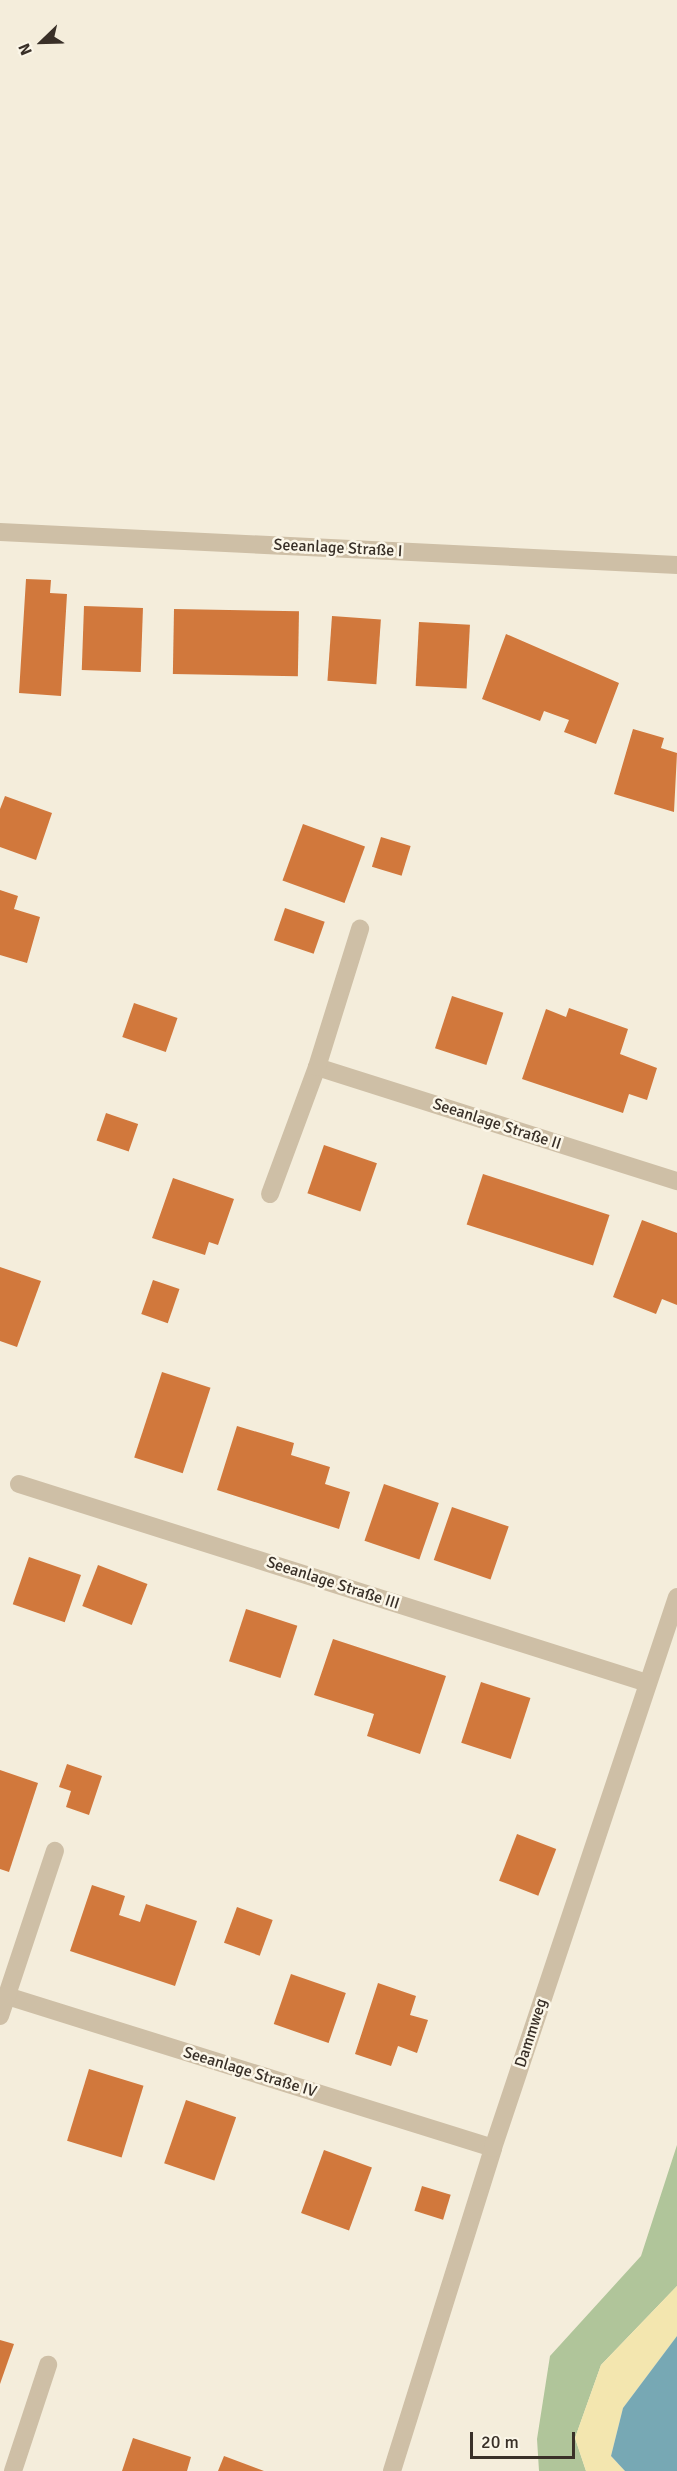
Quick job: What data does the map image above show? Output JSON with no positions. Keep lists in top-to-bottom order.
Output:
{
  "streets": {
    "street": [
      "Seeanlage Straße I",
      "Seeanlage Straße II",
      "Seeanlage Straße III",
      "Dammweg",
      "Seeanlage Straße IV"
    ]
  },
  "crossings": [
    ["Seeanlage Straße III", "Dammweg"],
    ["Dammweg", "Seeanlage Straße IV"]
  ],
  "scale_bar": "20 m",
  "north": "bottom left"
}
